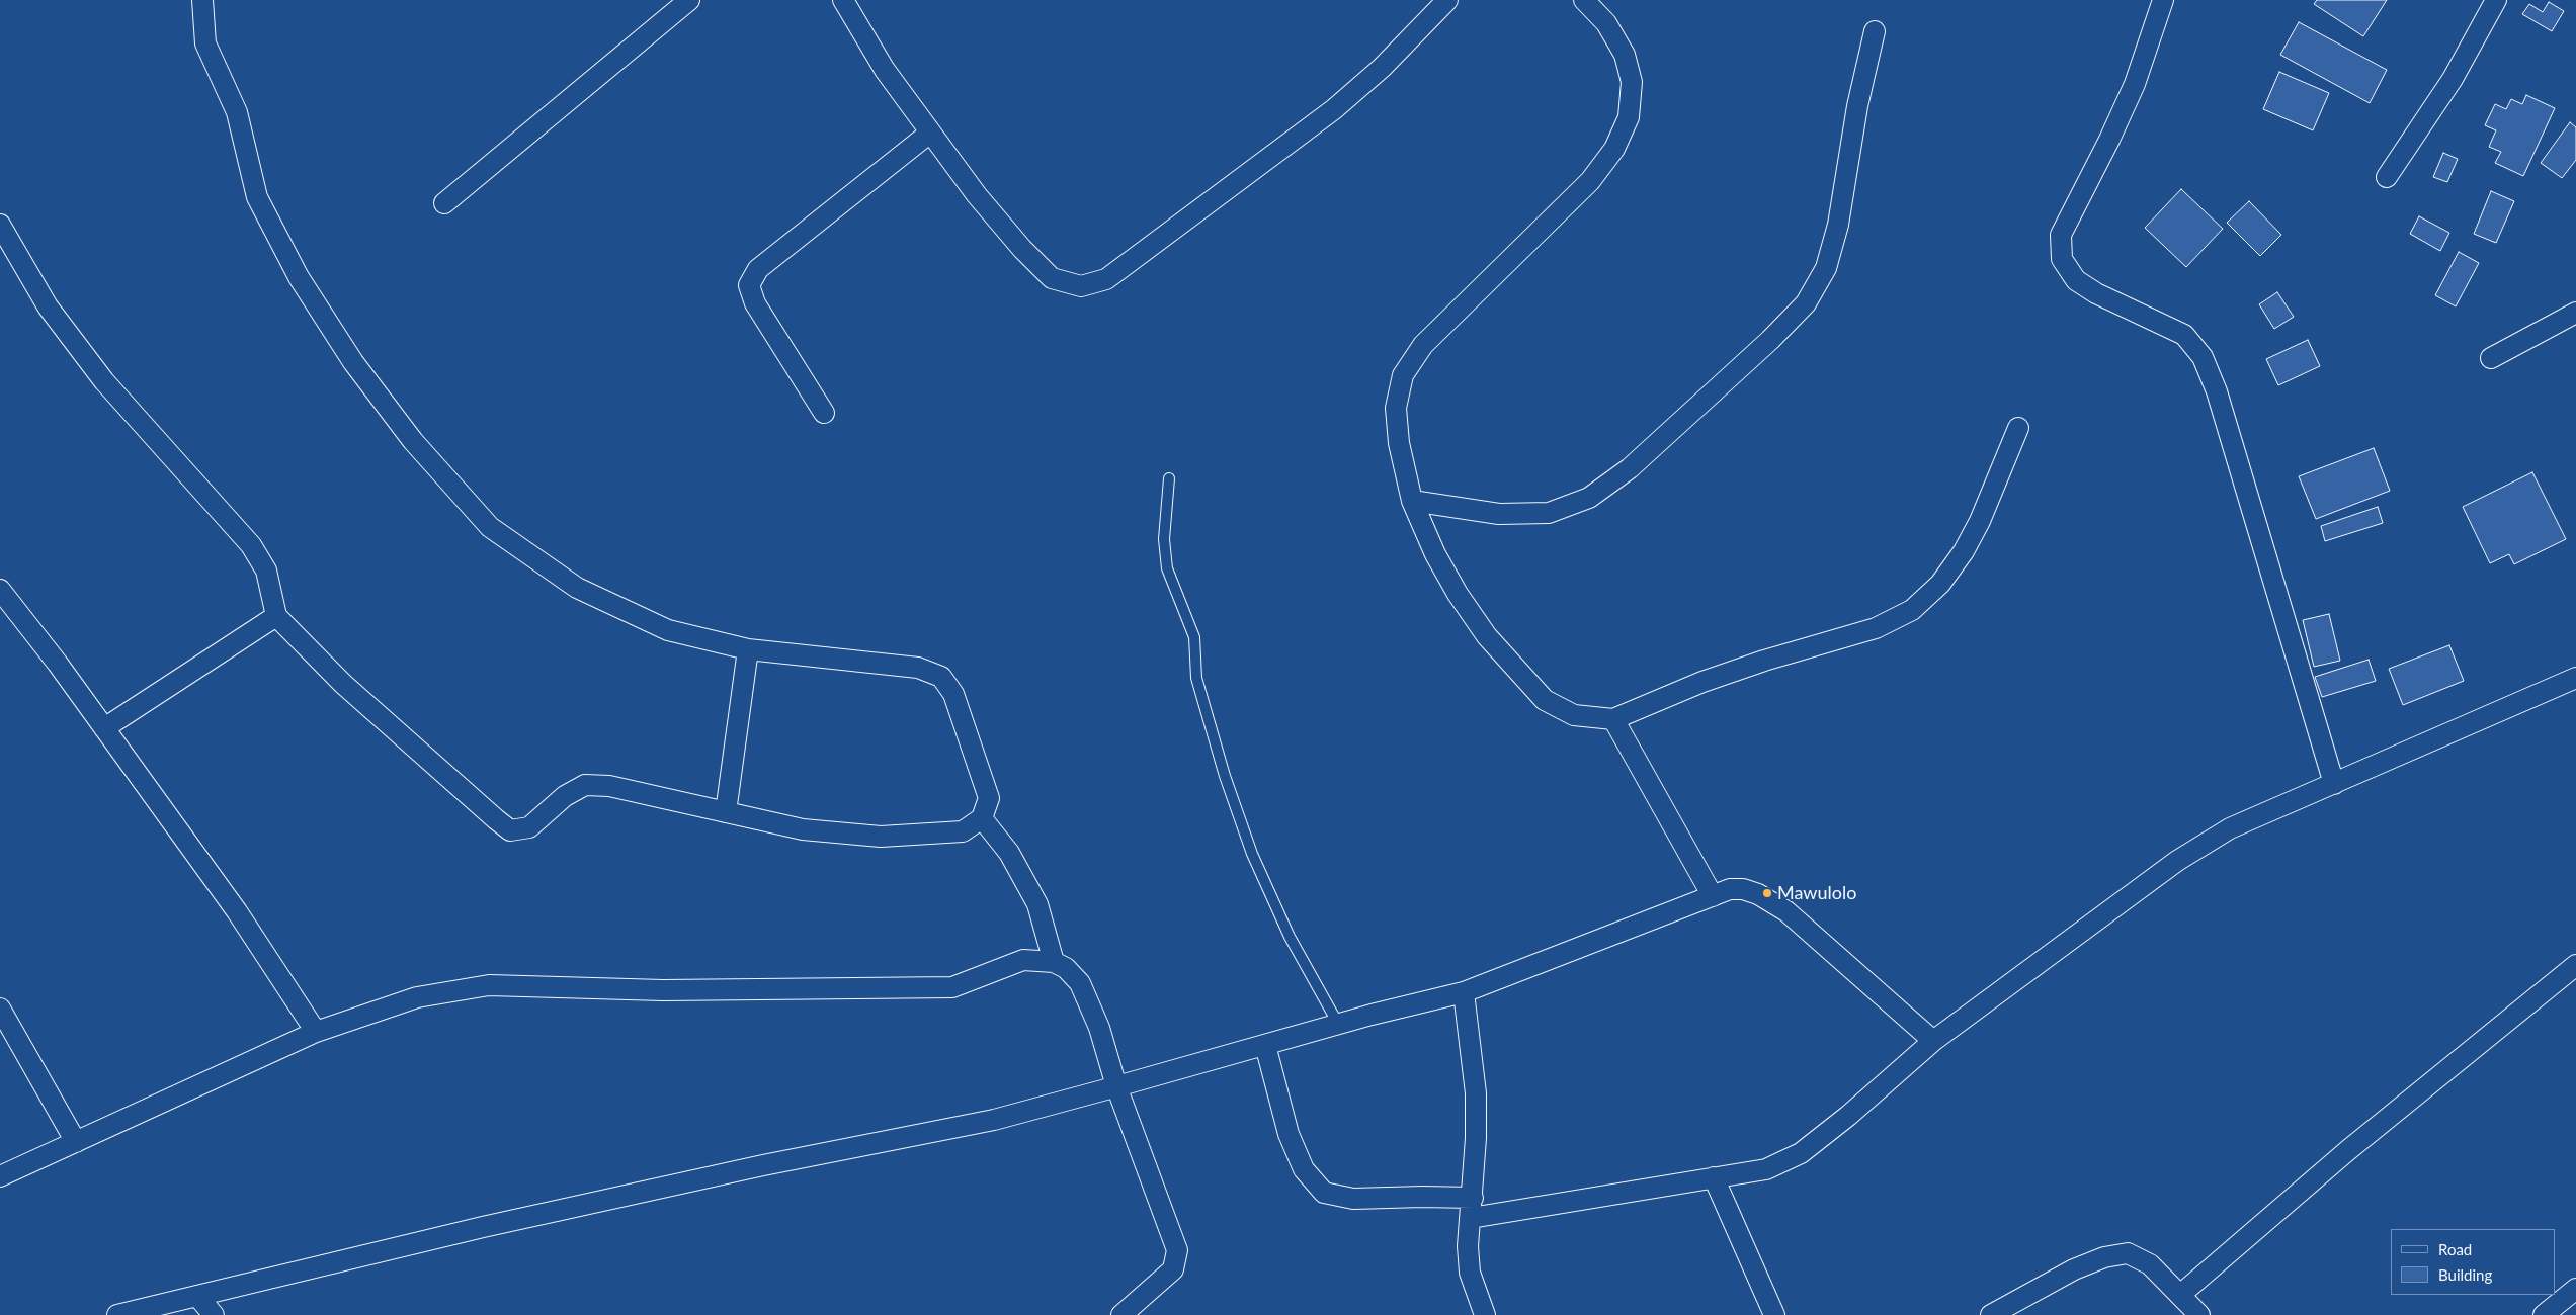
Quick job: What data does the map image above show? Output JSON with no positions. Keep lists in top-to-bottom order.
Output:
{
  "places": ["Mawulolo"],
  "legend": ["Road", "Building"]
}
